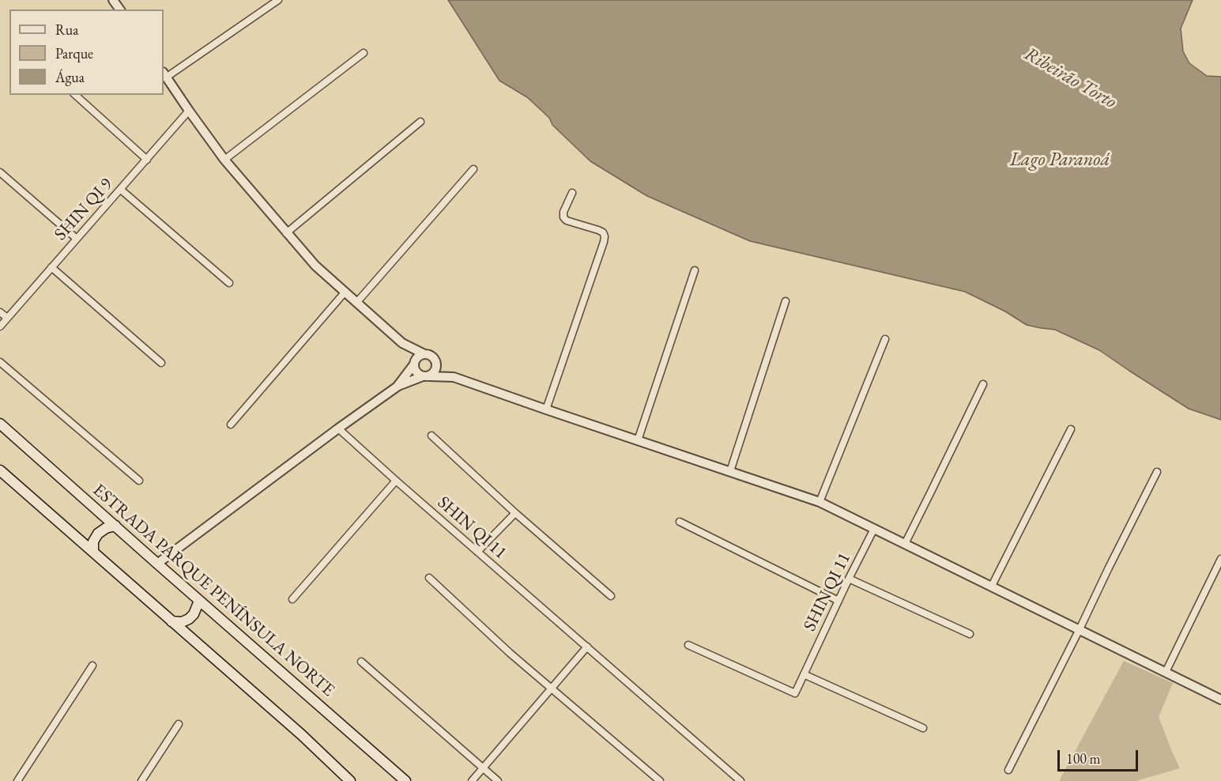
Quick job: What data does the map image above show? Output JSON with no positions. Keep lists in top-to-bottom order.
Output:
{
  "streets": {
    "main road": ["ESTRADA PARQUE PENÍNSULA NORTE"],
    "street": ["SHIN QI 9", "SHIN QI 11"]
  },
  "water": ["Ribeirão Torto", "Lago Paranoá"],
  "legend": ["Rua", "Parque", "Água"],
  "scale_bar": "100 m"
}
